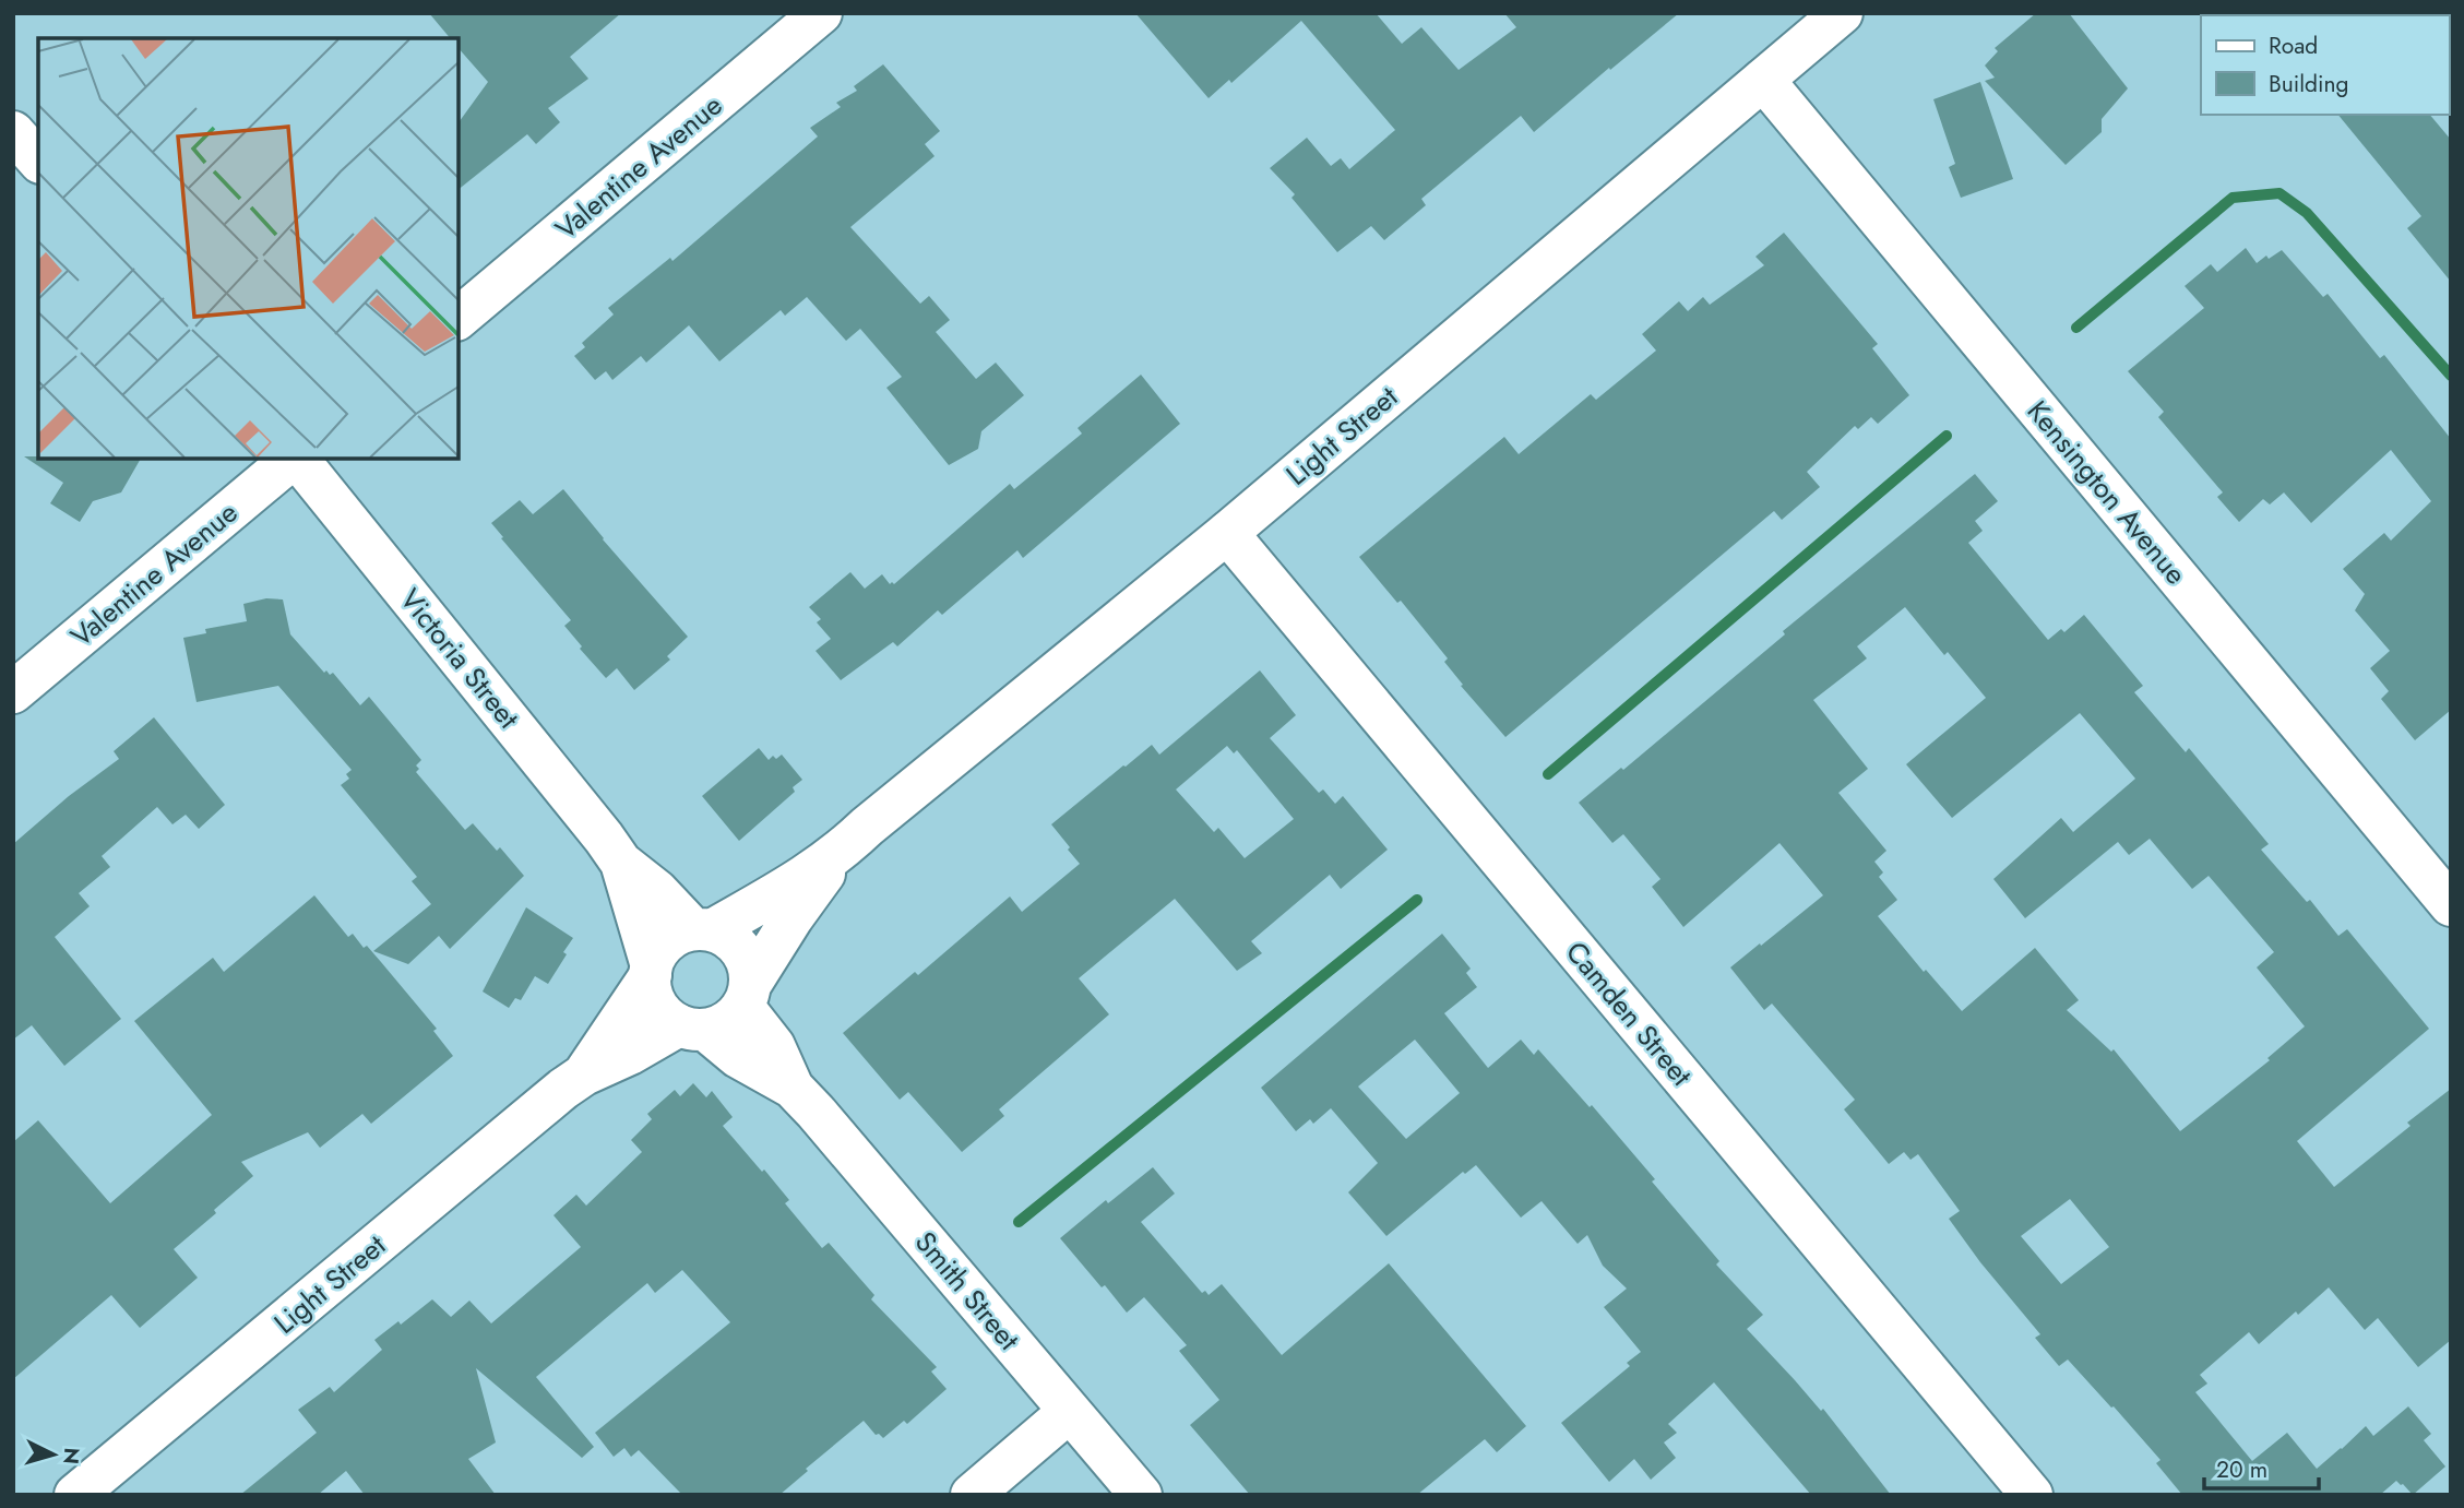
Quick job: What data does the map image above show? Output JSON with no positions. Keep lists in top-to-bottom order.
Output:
{
  "streets": {
    "street": [
      "Valentine Avenue",
      "Light Street",
      "Kensington Avenue",
      "Victoria Street",
      "Camden Street",
      "Smith Street"
    ]
  },
  "crossings": [
    ["Light Street", "Kensington Avenue"],
    ["Light Street", "Victoria Street"],
    ["Light Street", "Camden Street"],
    ["Light Street", "Smith Street"],
    ["Victoria Street", "Smith Street"]
  ],
  "legend": ["Road", "Building"],
  "scale_bar": "20 m",
  "north": "right"
}
